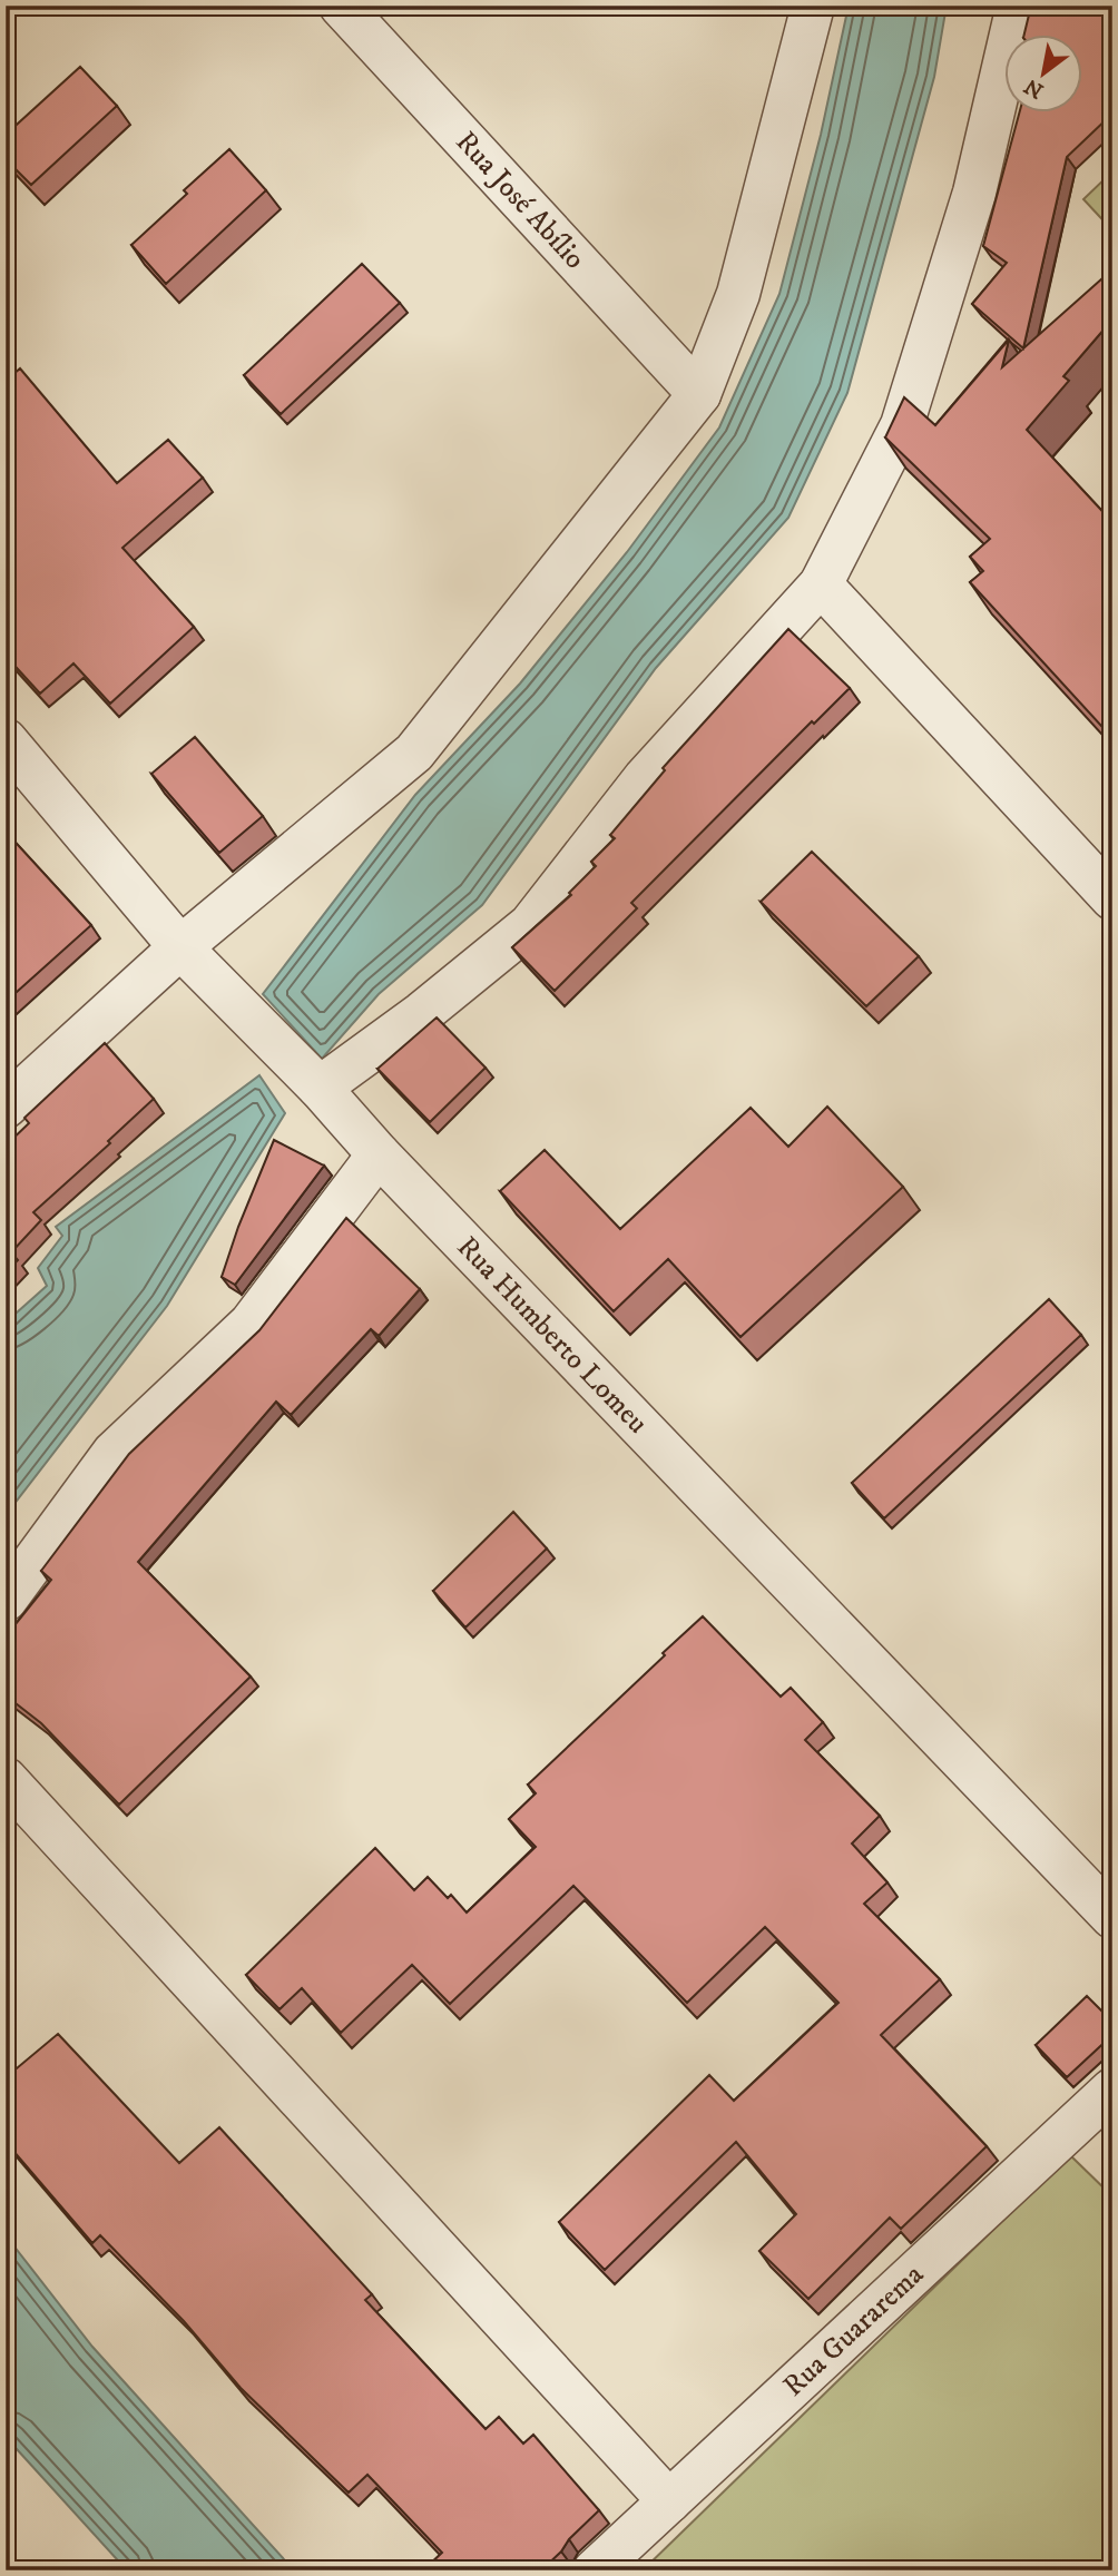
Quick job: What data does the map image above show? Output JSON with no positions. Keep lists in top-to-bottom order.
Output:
{
  "streets": {
    "street": ["Rua José Abílio", "Rua Humberto Lomeu", "Rua Guararema"]
  },
  "north": "bottom left"
}
